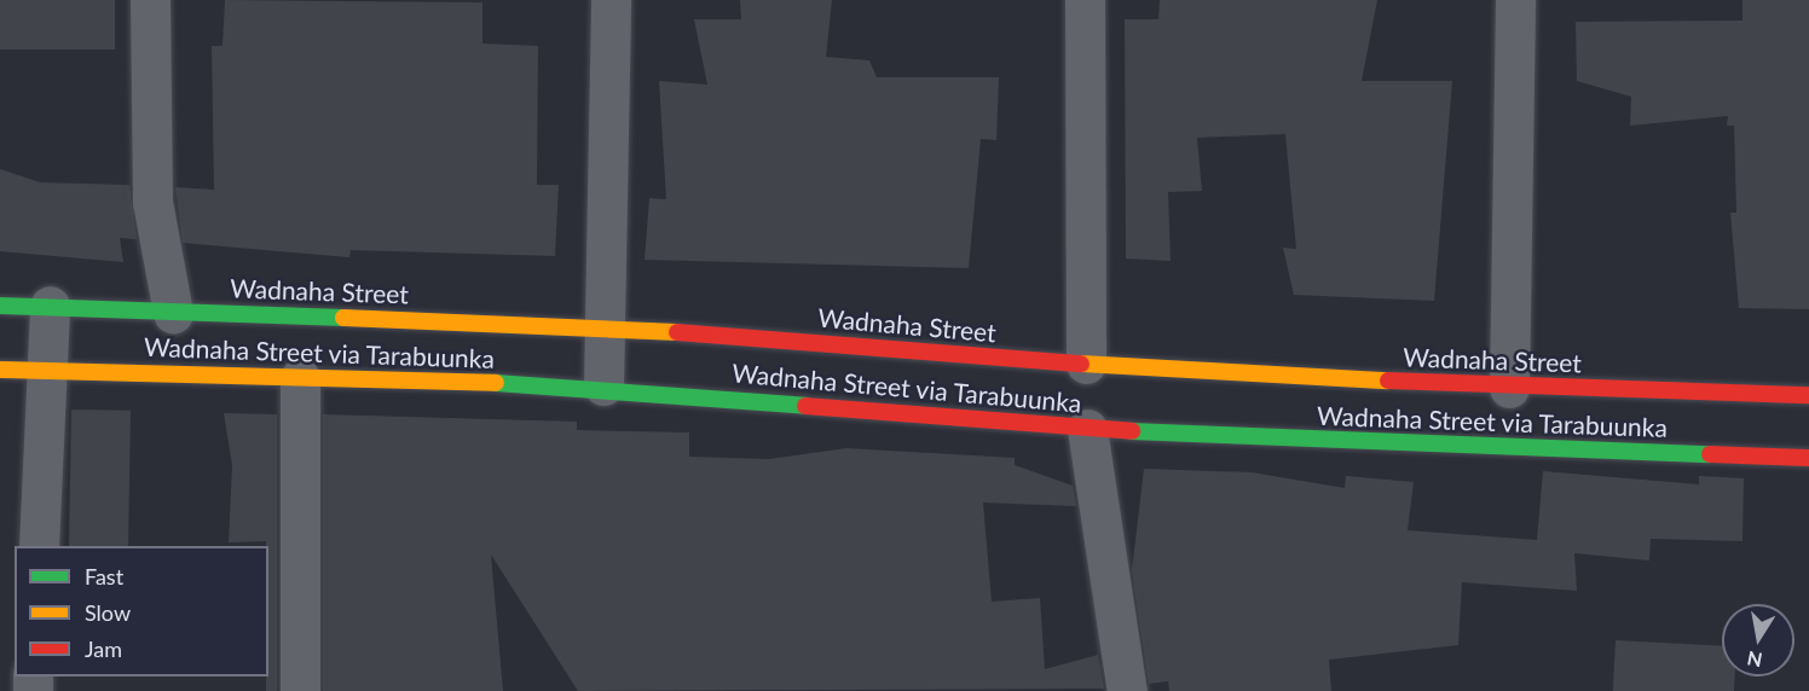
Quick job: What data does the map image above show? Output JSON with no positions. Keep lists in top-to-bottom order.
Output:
{
  "streets": {
    "main road": ["Wadnaha Street", "Wadnaha Street via Tarabuunka"]
  },
  "legend": ["Fast", "Slow", "Jam"],
  "north": "bottom"
}
